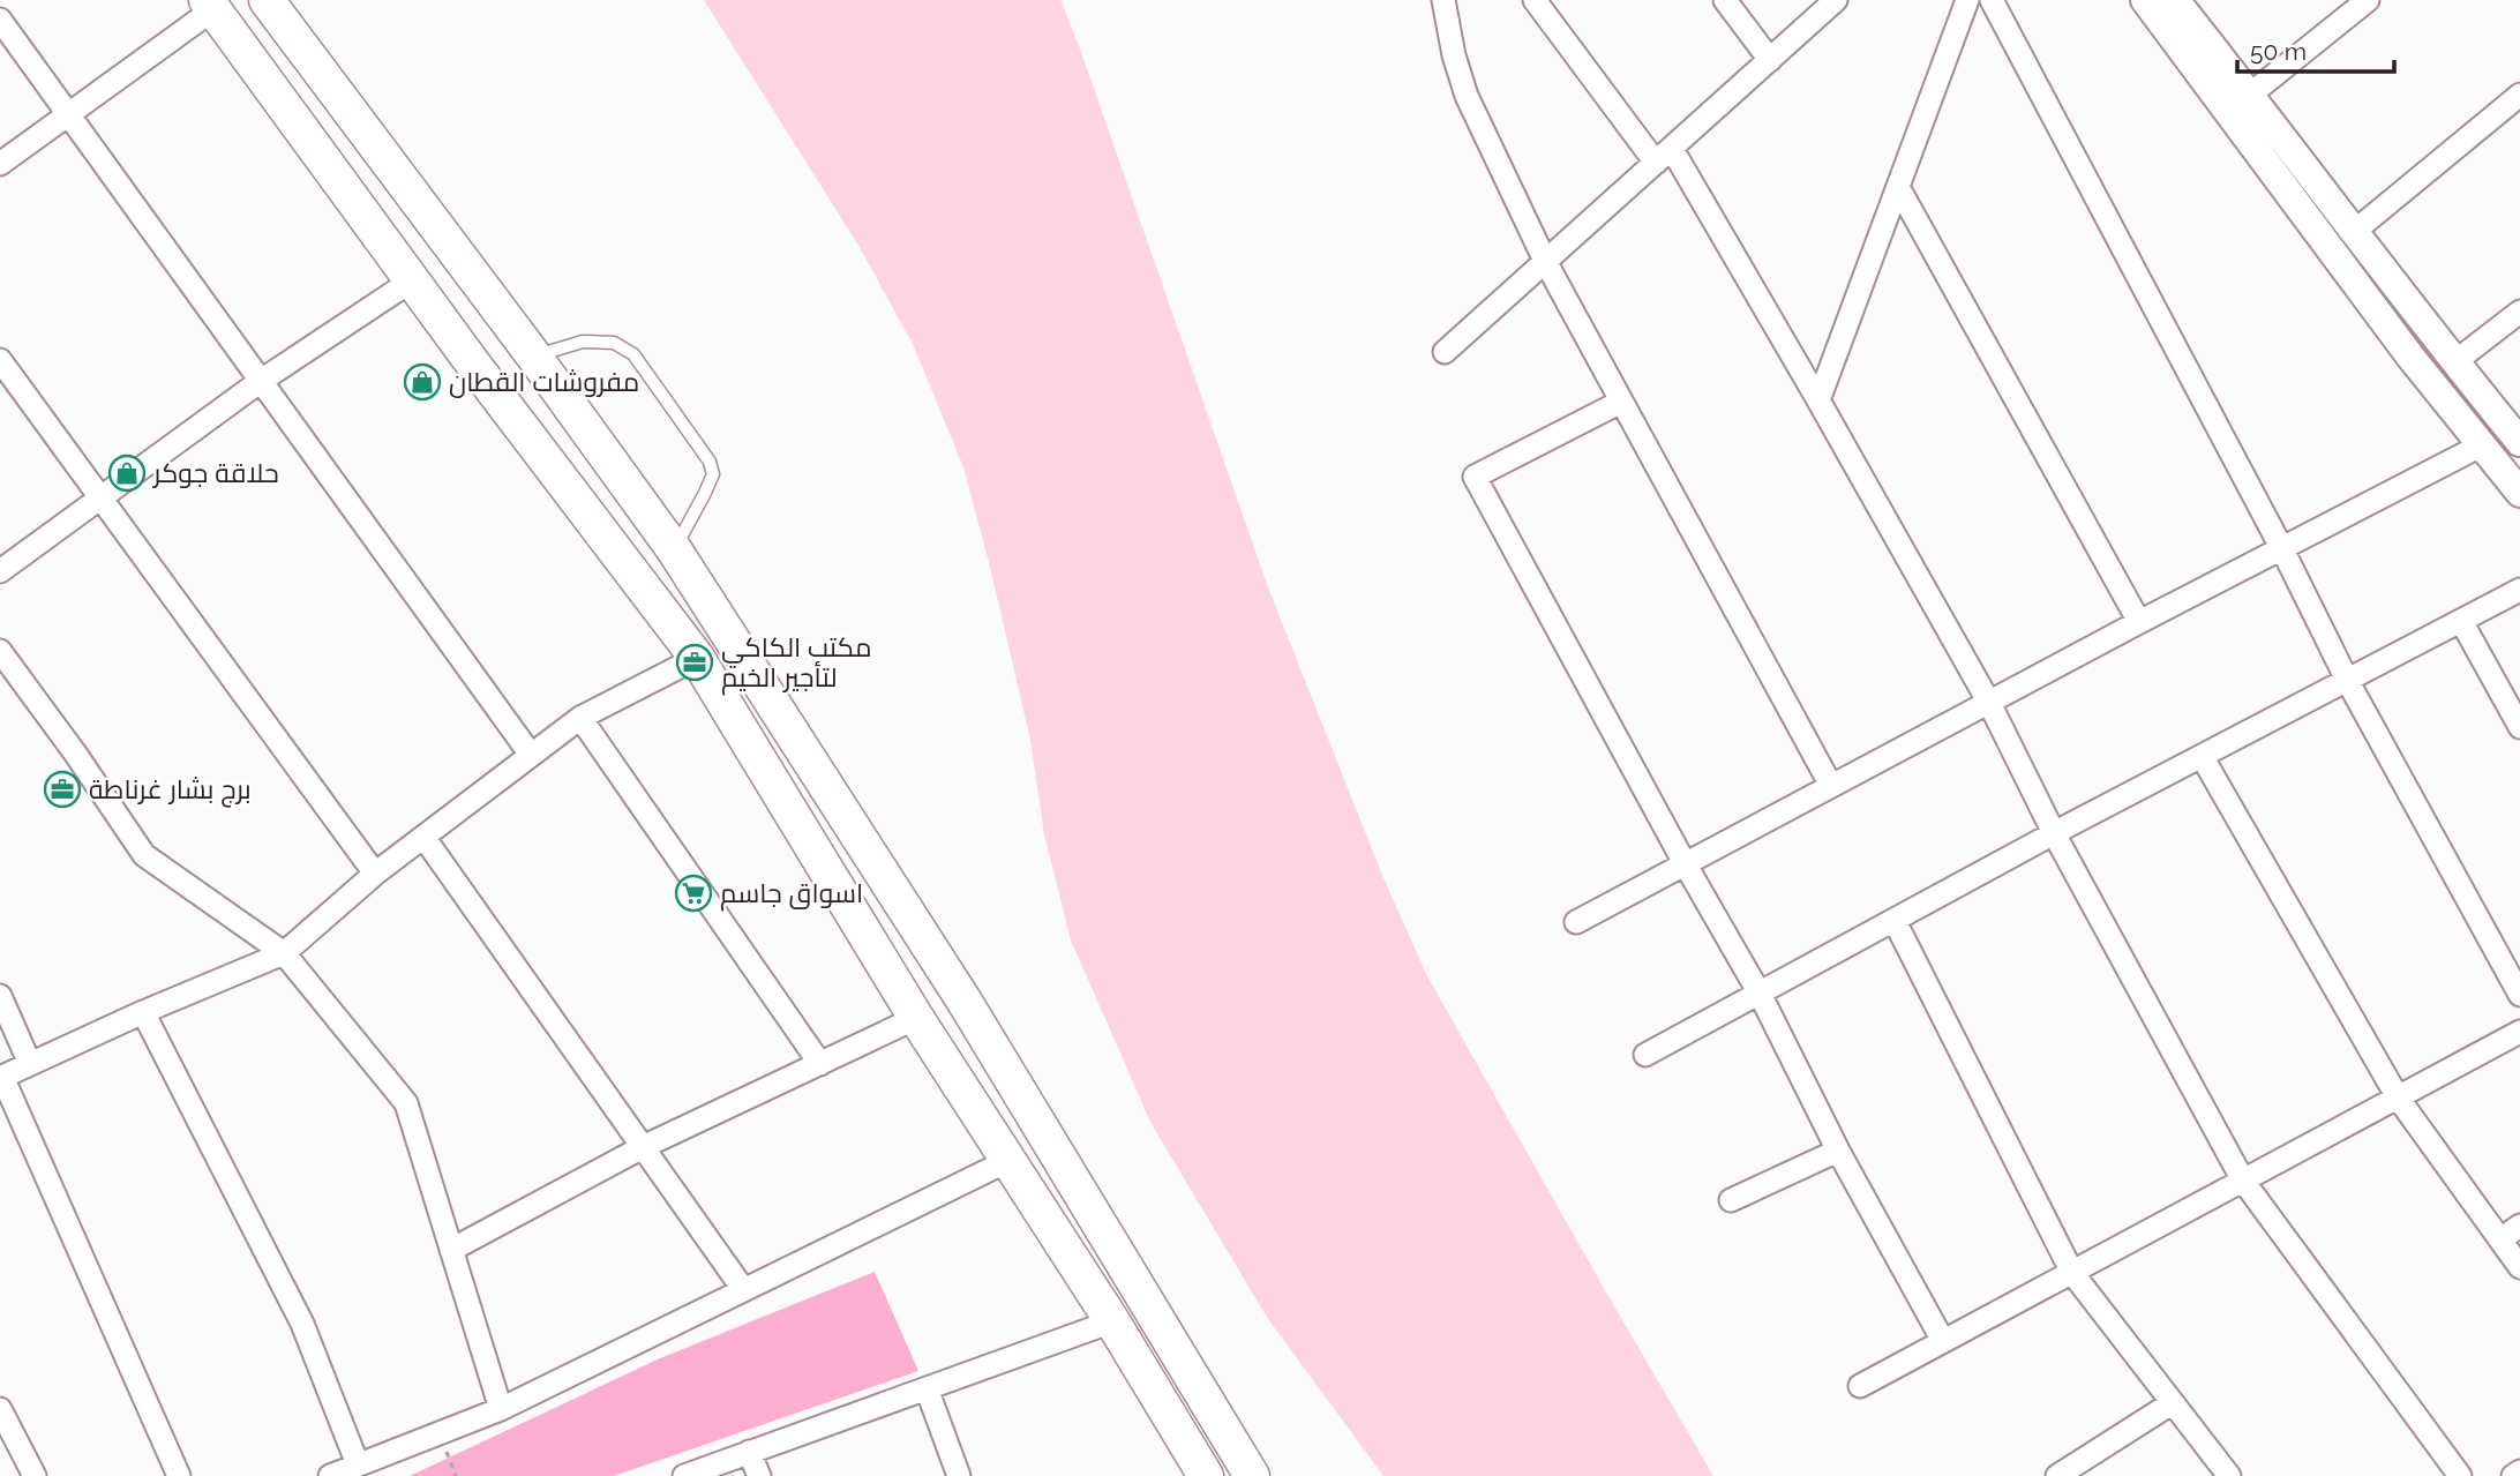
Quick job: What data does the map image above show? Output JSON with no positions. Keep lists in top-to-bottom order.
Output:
{
  "places": {
    "shop": ["مفروشات القطان", "حلاقة جوكر"],
    "office": ["مكتب الكاكي لتأجير الخيم", "برج بشار غرناطة"],
    "supermarket": ["اسواق جاسم"]
  },
  "scale_bar": "50 m"
}
